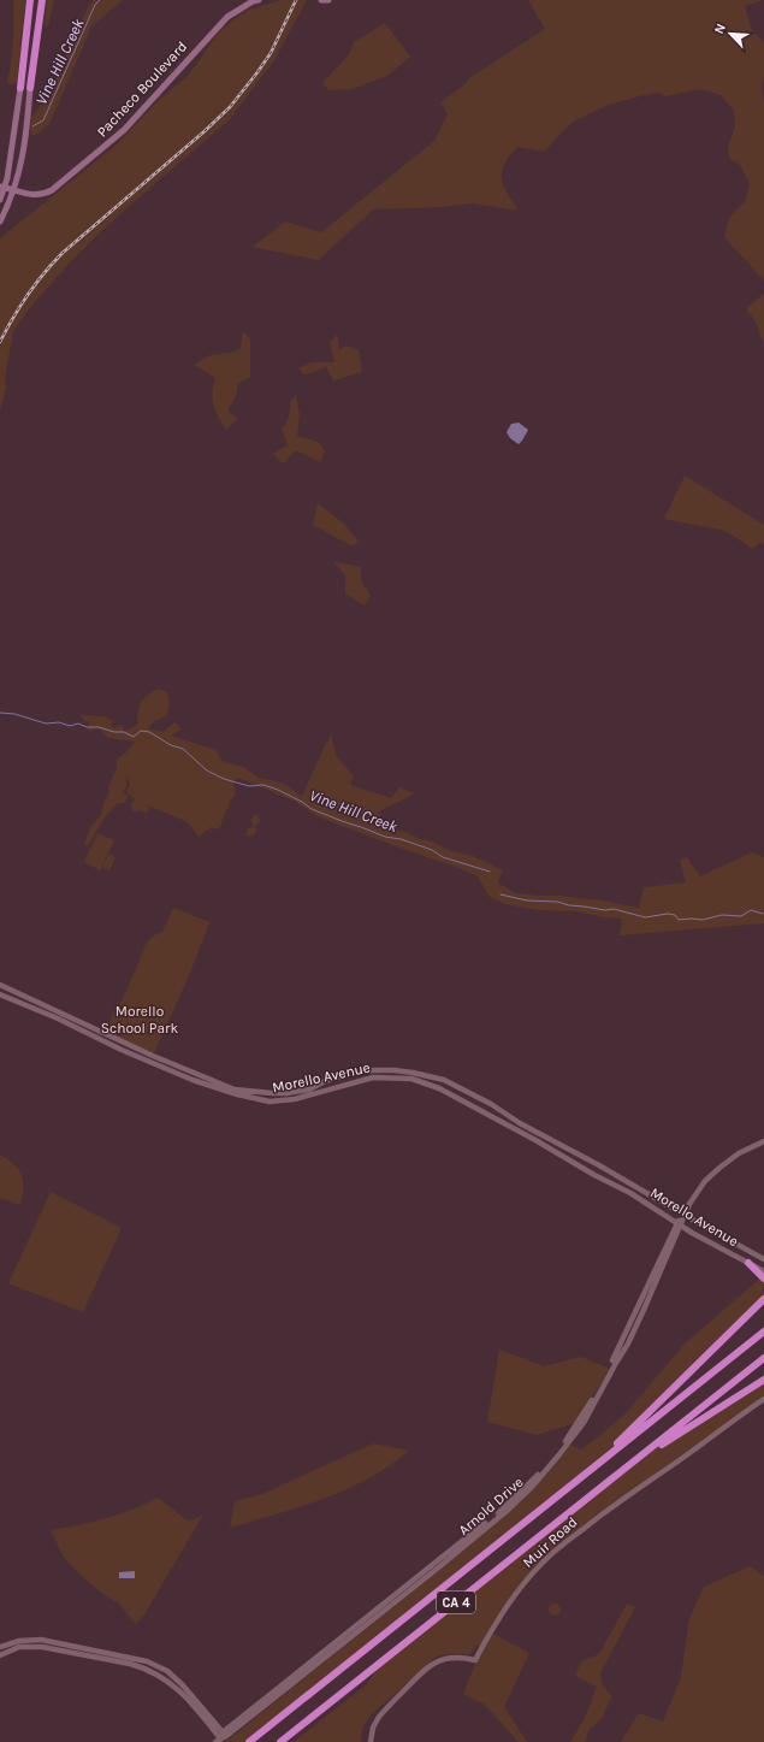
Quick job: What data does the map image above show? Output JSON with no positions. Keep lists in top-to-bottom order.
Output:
{
  "streets": {
    "highway": ["CA 4"],
    "main road": ["Pacheco Boulevard"],
    "street": ["Morello Avenue", "Arnold Drive", "Muir Road"]
  },
  "crossings": [
    ["Morello Avenue", "Arnold Drive"]
  ],
  "water": ["Vine Hill Creek"],
  "parks": ["Morello School Park"],
  "north": "top left"
}
